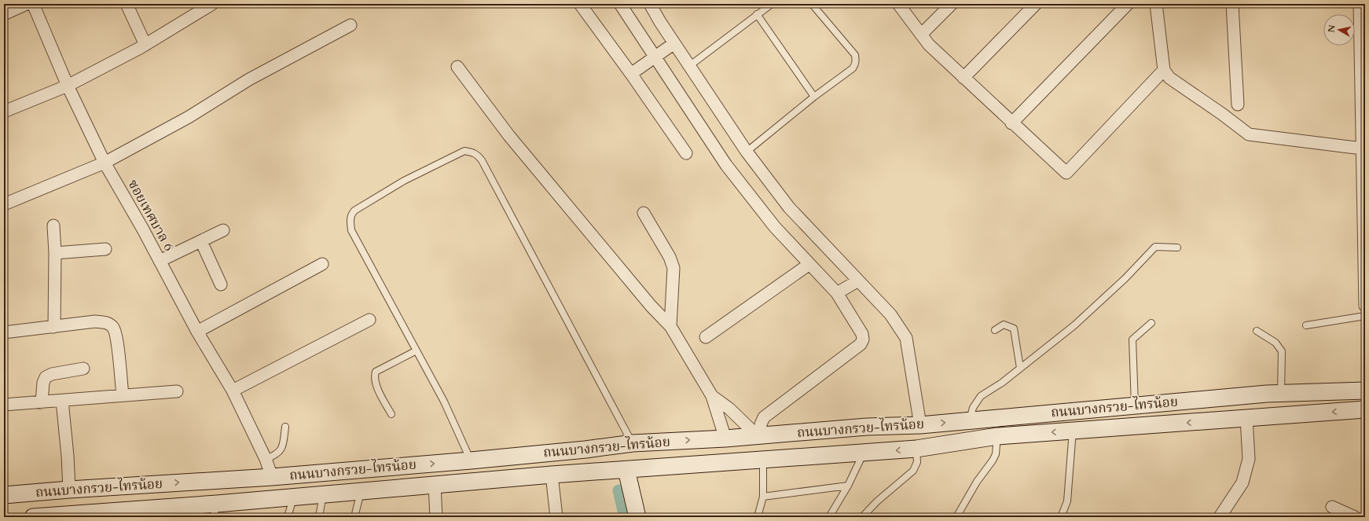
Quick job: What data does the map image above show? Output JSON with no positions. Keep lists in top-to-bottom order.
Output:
{
  "streets": {
    "main road": ["ถนนบางกรวย-ไทรน้อย"],
    "street": ["ซอยเทศบาล 6"]
  },
  "crossings": [
    ["ซอยเทศบาล 6", "ถนนบางกรวย-ไทรน้อย"]
  ],
  "north": "left"
}
